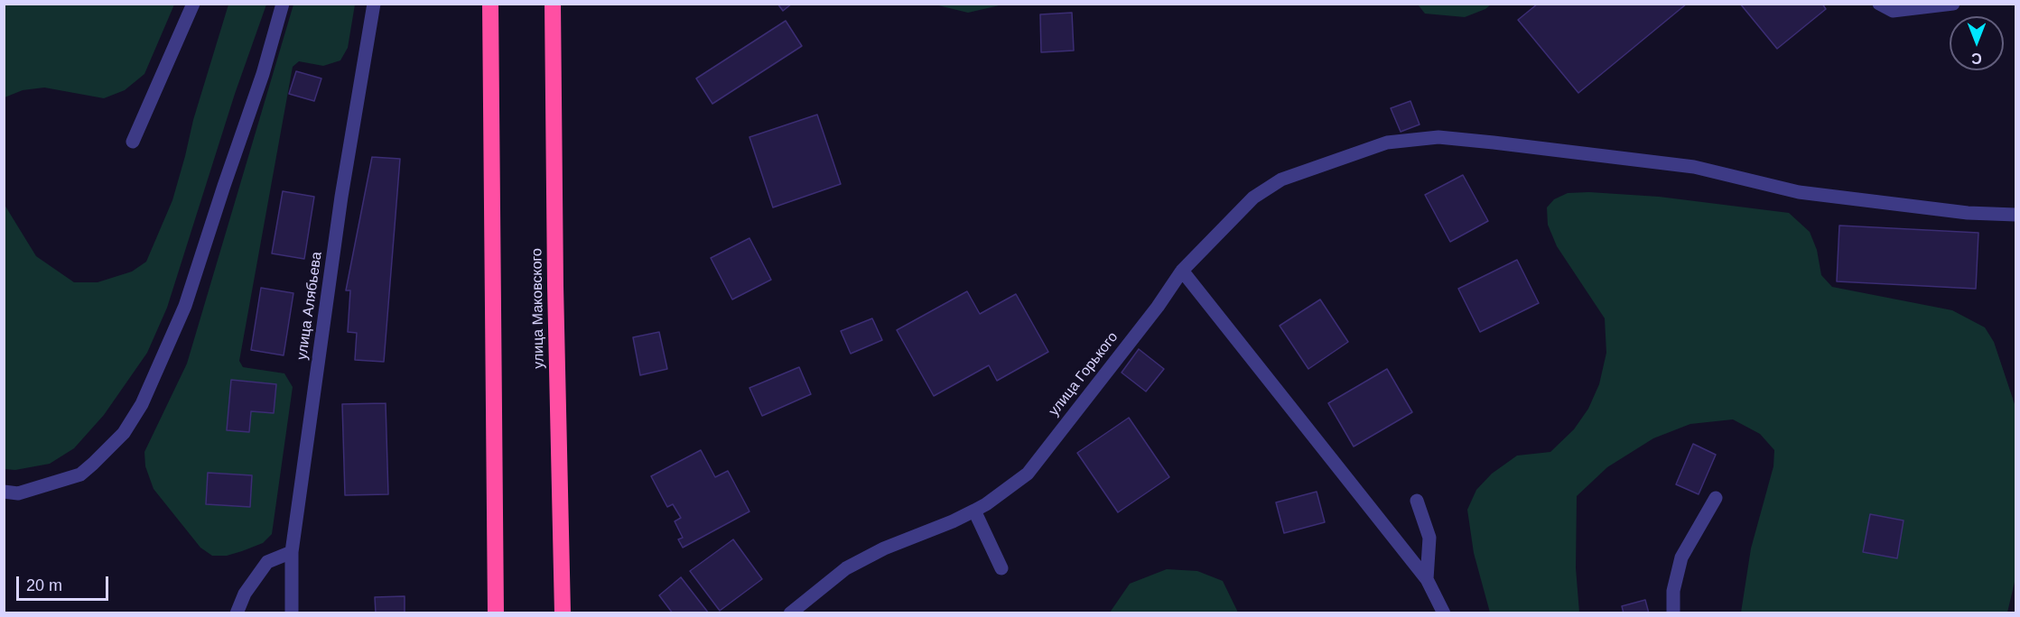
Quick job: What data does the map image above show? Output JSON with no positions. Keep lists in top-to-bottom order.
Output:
{
  "streets": {
    "highway": ["улица Маковского"],
    "lane": ["улица Алябьева", "улица Горького"]
  },
  "scale_bar": "20 m",
  "north": "bottom"
}
